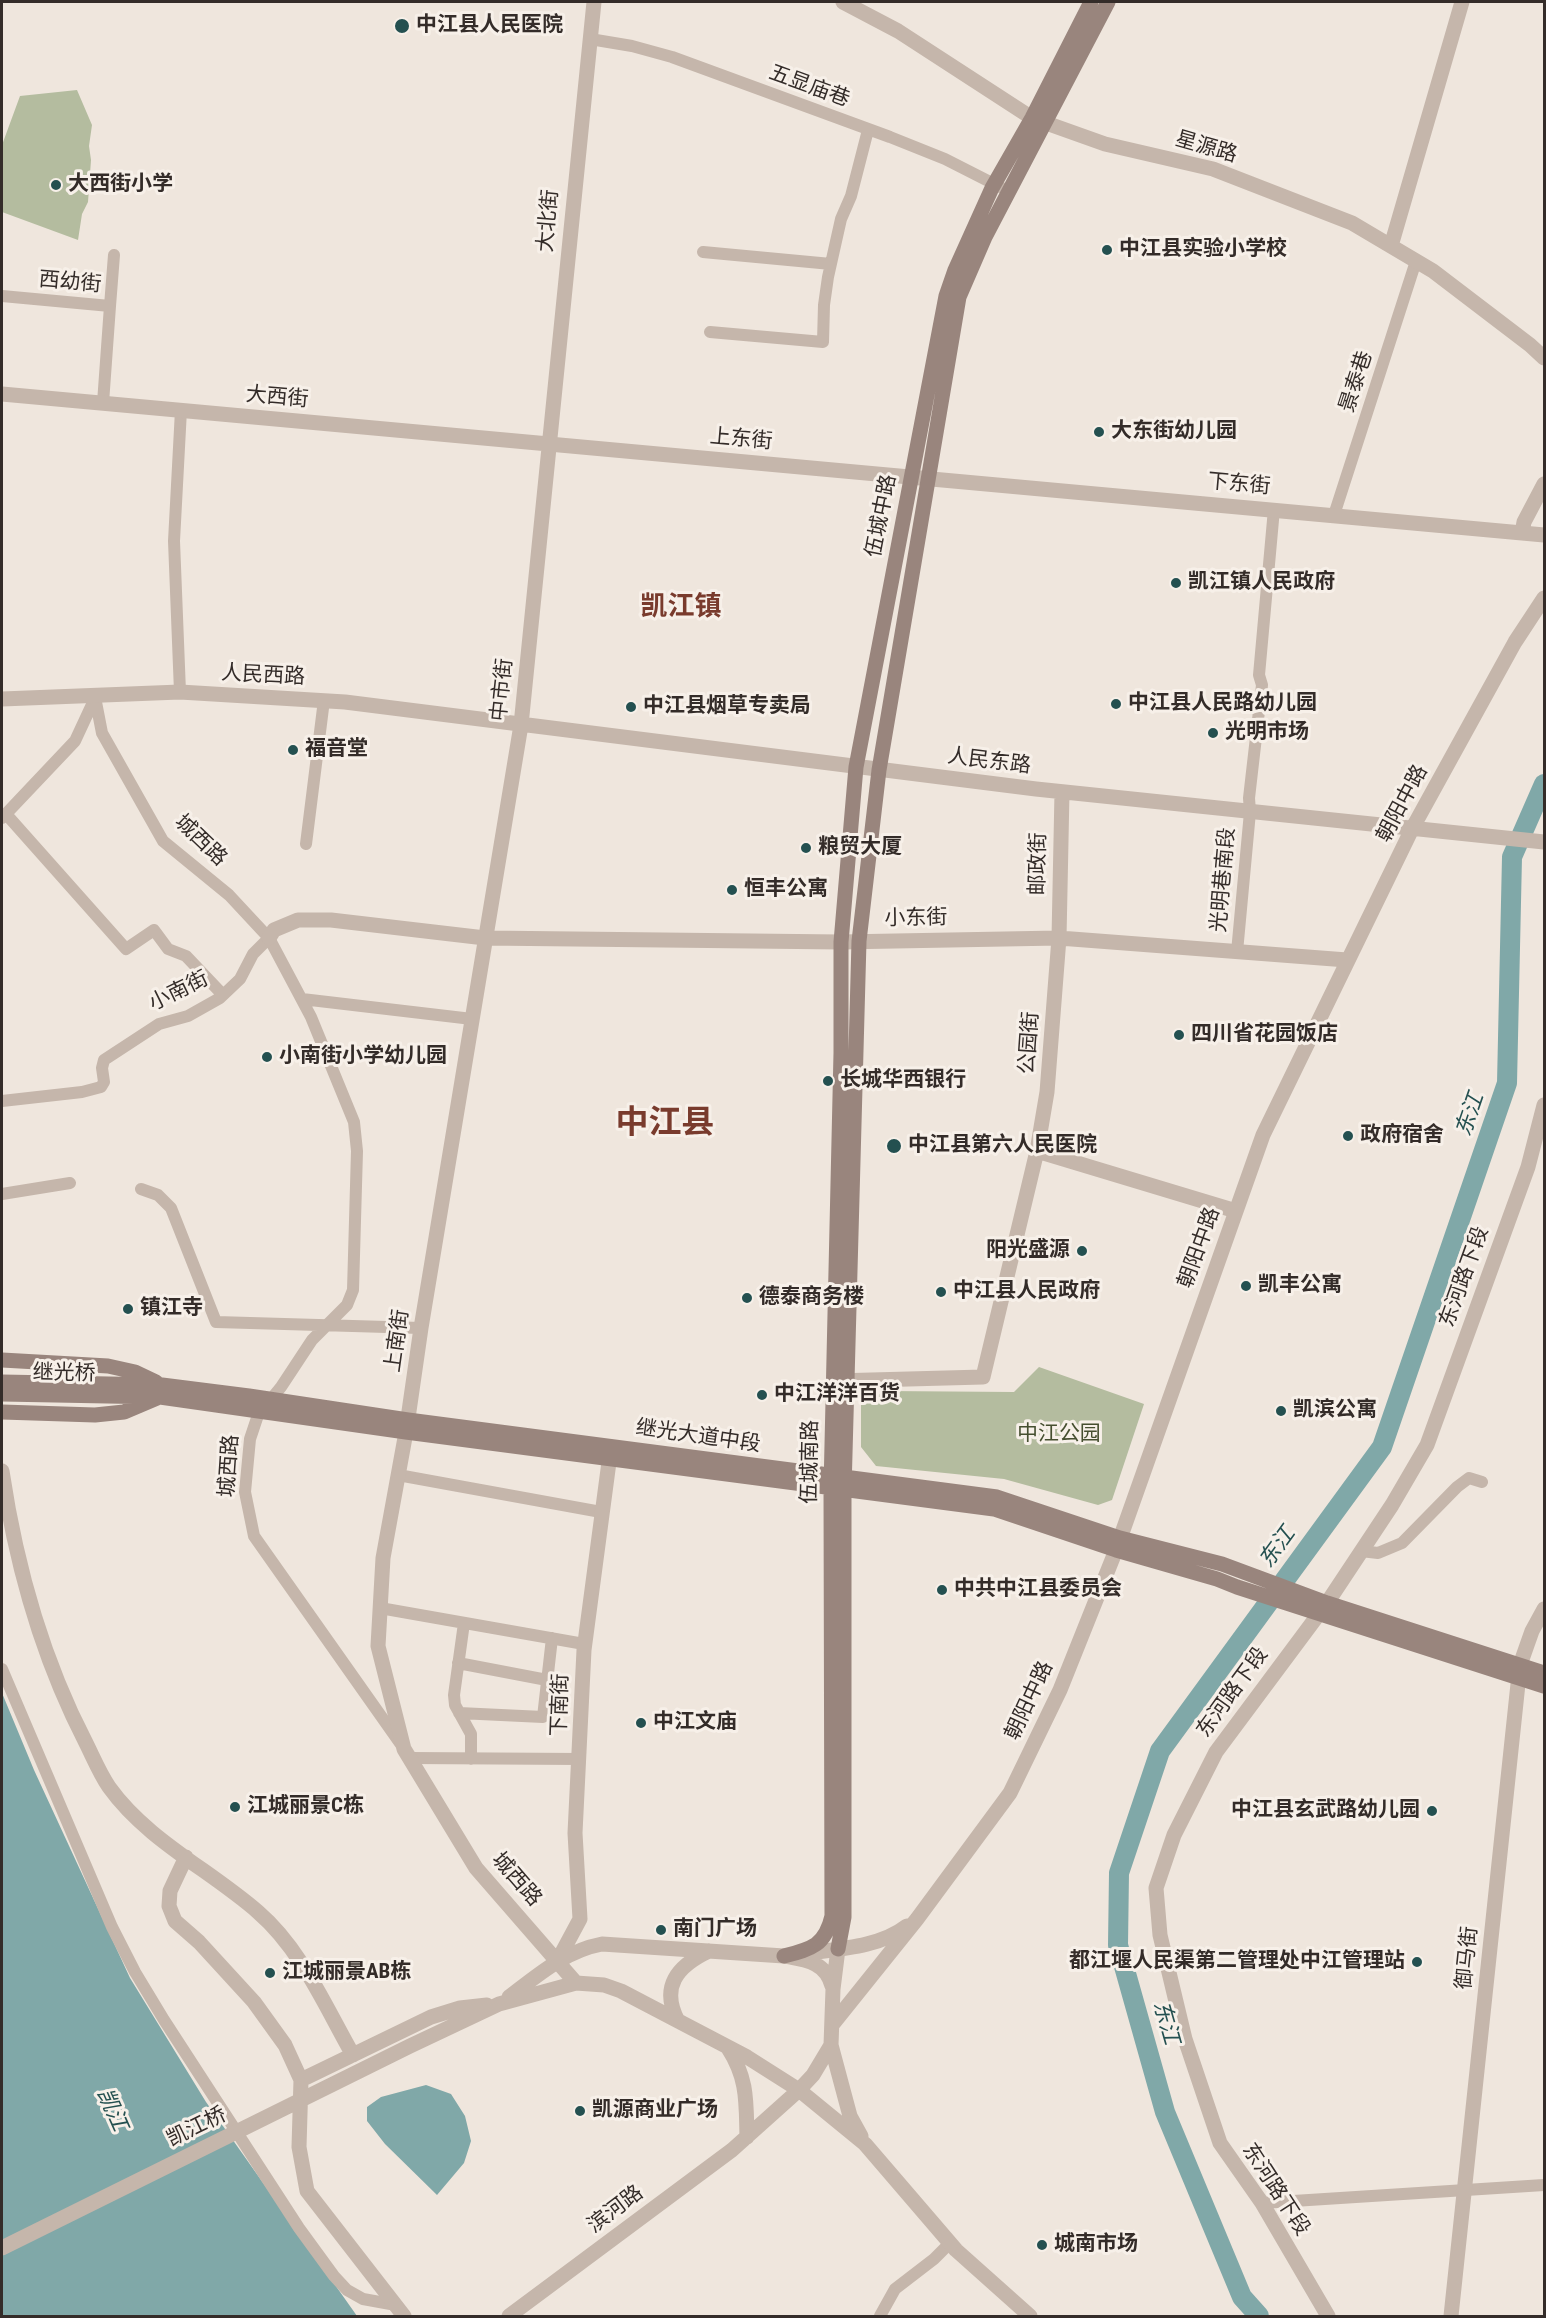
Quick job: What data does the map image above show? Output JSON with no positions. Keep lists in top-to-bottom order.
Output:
{
  "streets": {
    "main road": [
      "伍城中路",
      "继光桥",
      "继光大道中段",
      "伍城南路"
    ],
    "street": [
      "五显庙巷",
      "星源路",
      "大北街",
      "西幼街",
      "景泰巷",
      "大西街",
      "上东街",
      "下东街",
      "人民西路",
      "中市街",
      "人民东路",
      "朝阳中路",
      "城西路",
      "邮政街",
      "光明巷南段",
      "小东街",
      "小南街",
      "公园街",
      "东河路下段",
      "上南街",
      "下南街",
      "御马街",
      "凯江桥",
      "滨河路"
    ]
  },
  "crossings": [
    ["五显庙巷", "大北街"],
    ["五显庙巷", "伍城中路"],
    ["星源路", "景泰巷"],
    ["星源路", "伍城中路"],
    ["大北街", "大西街"],
    ["大北街", "上东街"],
    ["大北街", "中市街"],
    ["西幼街", "大西街"],
    ["景泰巷", "下东街"],
    ["大西街", "上东街"],
    ["大西街", "中市街"],
    ["上东街", "下东街"],
    ["上东街", "伍城中路"],
    ["上东街", "中市街"],
    ["下东街", "伍城中路"],
    ["下东街", "光明巷南段"],
    ["伍城中路", "人民东路"],
    ["伍城中路", "小东街"],
    ["伍城中路", "伍城南路"],
    ["人民西路", "中市街"],
    ["人民西路", "人民东路"],
    ["人民西路", "城西路"],
    ["中市街", "人民东路"],
    ["中市街", "小东街"],
    ["中市街", "小南街"],
    ["中市街", "上南街"],
    ["人民东路", "朝阳中路"],
    ["人民东路", "邮政街"],
    ["人民东路", "光明巷南段"],
    ["朝阳中路", "小东街"],
    ["朝阳中路", "继光大道中段"],
    ["城西路", "小南街"],
    ["城西路", "上南街"],
    ["城西路", "继光大道中段"],
    ["城西路", "下南街"],
    ["邮政街", "小东街"],
    ["邮政街", "公园街"],
    ["光明巷南段", "小东街"],
    ["小东街", "小南街"],
    ["小东街", "公园街"],
    ["小东街", "上南街"],
    ["小东街", "伍城南路"],
    ["小南街", "上南街"],
    ["公园街", "伍城南路"],
    ["东河路下段", "继光大道中段"],
    ["上南街", "继光大道中段"],
    ["继光大道中段", "伍城南路"],
    ["继光大道中段", "下南街"]
  ],
  "districts": ["凯江镇", "中江县"],
  "water": ["东江", "凯江"],
  "parks": ["中江公园"],
  "places": [
    "中江县人民医院",
    "大西街小学",
    "中江县实验小学校",
    "大东街幼儿园",
    "凯江镇人民政府",
    "中江县人民路幼儿园",
    "中江县烟草专卖局",
    "光明市场",
    "福音堂",
    "粮贸大厦",
    "恒丰公寓",
    "四川省花园饭店",
    "小南街小学幼儿园",
    "长城华西银行",
    "政府宿舍",
    "中江县第六人民医院",
    "阳光盛源",
    "凯丰公寓",
    "中江县人民政府",
    "德泰商务楼",
    "镇江寺",
    "中江洋洋百货",
    "凯滨公寓",
    "中共中江县委员会",
    "中江文庙",
    "江城丽景C栋",
    "中江县玄武路幼儿园",
    "南门广场",
    "都江堰人民渠第二管理处中江管理站",
    "江城丽景AB栋",
    "凯源商业广场",
    "城南市场"
  ]
}
